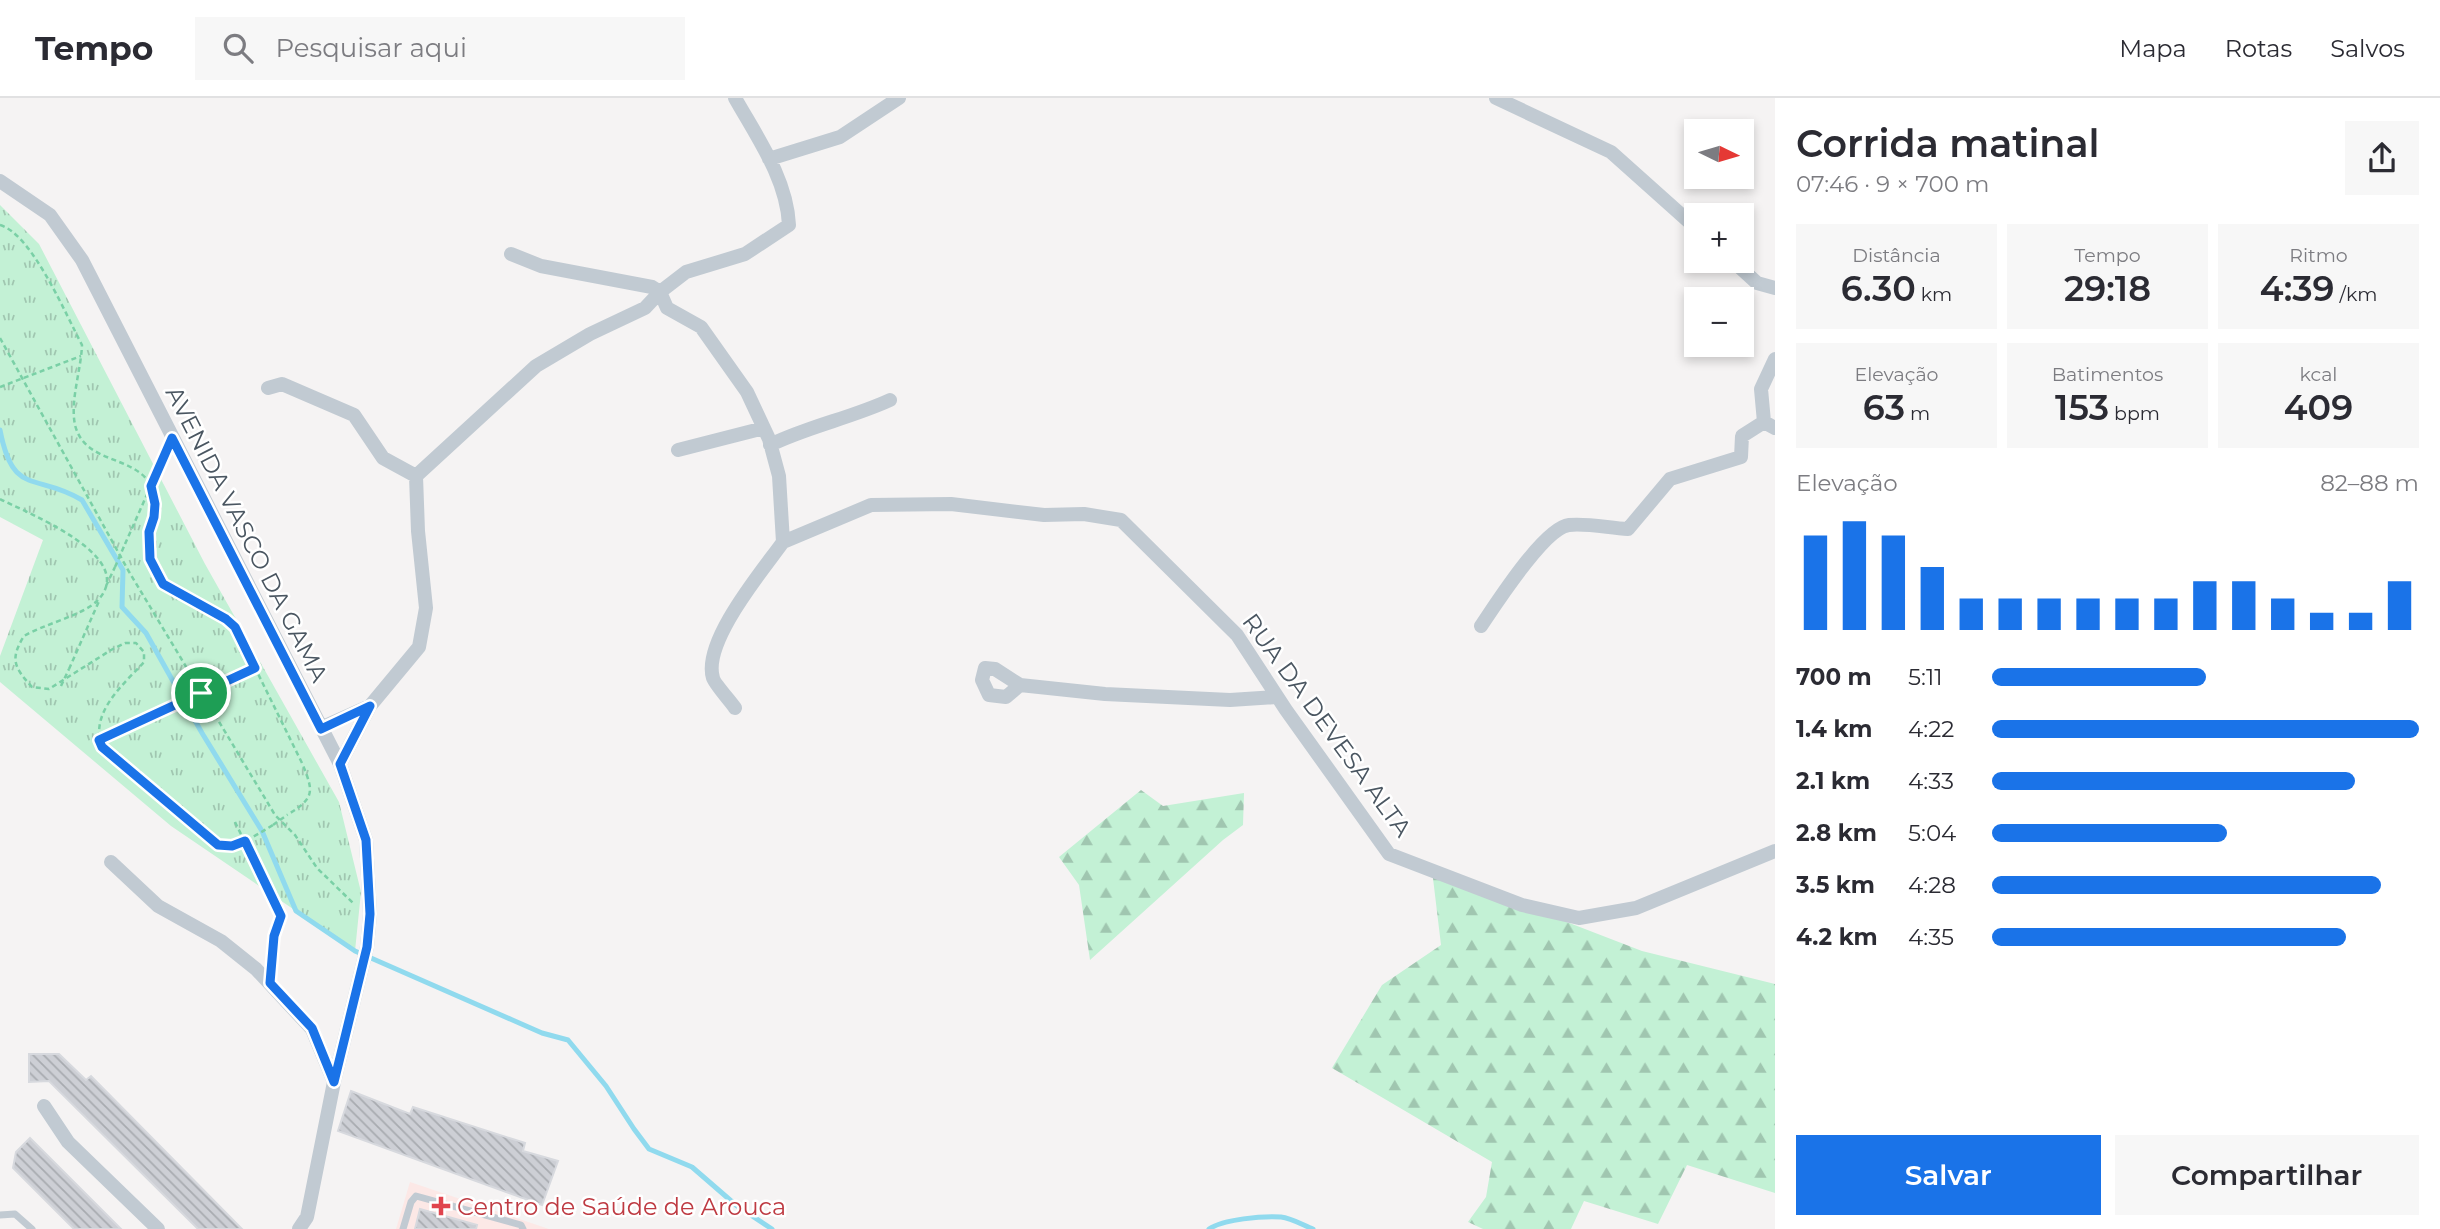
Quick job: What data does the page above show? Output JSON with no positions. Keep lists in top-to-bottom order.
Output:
{
  "streets": {
    "street": ["AVENIDA VASCO DA GAMA", "RUA DA DEVESA ALTA"]
  },
  "places": {
    "health": ["Centro de Saúde de Arouca"]
  },
  "north": "right",
  "page": {
    "header": "Tempo",
    "search": "Pesquisar aqui",
    "nav": ["Mapa", "Rotas", "Salvos"],
    "heading": ["Corrida matinal", "07:46 · 9 × 700 m"],
    "map_buttons": ["+", "−"],
    "stats": [
      ["Distância", "6.30 km"],
      ["Tempo", "29:18"],
      ["Ritmo", "4:39 /km"],
      ["Elevação", "63 m"],
      ["Batimentos", "153 bpm"],
      ["kcal", "409"]
    ],
    "chart": ["Elevação", "82–88 m"],
    "list": [
      {
        "name": "700 m",
        "note": "5:11"
      },
      {
        "name": "1.4 km",
        "note": "4:22"
      },
      {
        "name": "2.1 km",
        "note": "4:33"
      },
      {
        "name": "2.8 km",
        "note": "5:04"
      },
      {
        "name": "3.5 km",
        "note": "4:28"
      },
      {
        "name": "4.2 km",
        "note": "4:35"
      }
    ],
    "buttons": ["Salvar", "Compartilhar"]
  }
}
